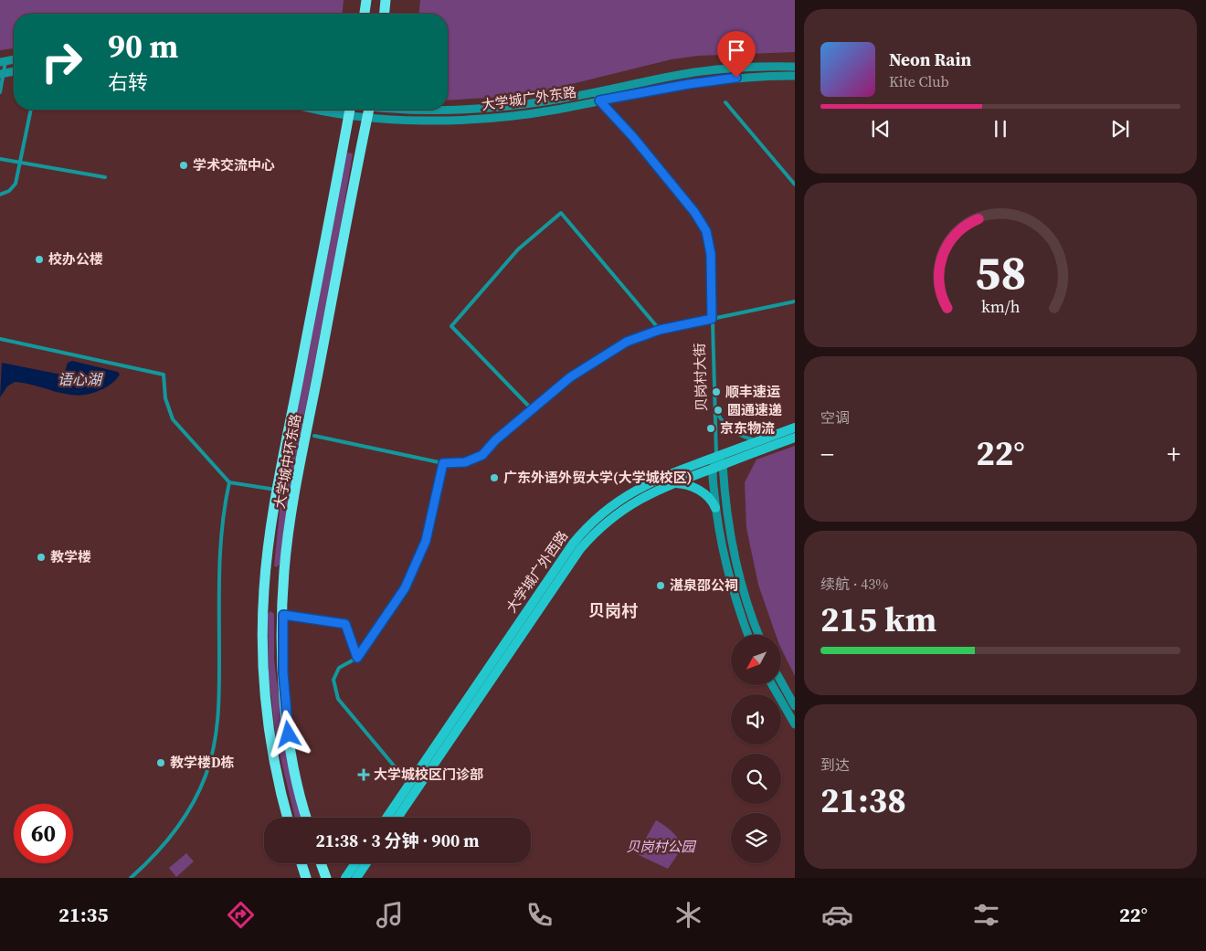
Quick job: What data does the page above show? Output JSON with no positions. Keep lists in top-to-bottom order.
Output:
{
  "streets": {
    "main road": ["大学城中环东路", "大学城广外西路"],
    "street": ["大学城广外东路", "贝岗村大街"]
  },
  "crossings": [
    ["大学城广外东路", "贝岗村大街"],
    ["大学城广外东路", "大学城中环东路"],
    ["贝岗村大街", "大学城广外西路"]
  ],
  "districts": ["贝岗村"],
  "water": ["语心湖"],
  "parks": ["贝岗村公园"],
  "places": {
    "other": [
      "学术交流中心",
      "校办公楼",
      "顺丰速运",
      "圆通速递",
      "京东物流",
      "广东外语外贸大学(大学城校区)",
      "教学楼",
      "湛泉邵公祠",
      "教学楼D栋"
    ],
    "health": ["大学城校区门诊部"]
  },
  "north": "bottom left",
  "page": {
    "turn": ["90 m", "右转"],
    "song": ["Neon Rain", "Kite Club"],
    "tile": [
      "空调",
      ["续航 · 43%", "215 km"],
      ["到达", "21:38"]
    ],
    "heat": ["−", "22°", "+"],
    "limit": "60",
    "trip": "21:38 · 3 分钟 · 900 m",
    "tabs": ["21:35", "22°"],
    "gauge": ["58", "km/h"]
  }
}
